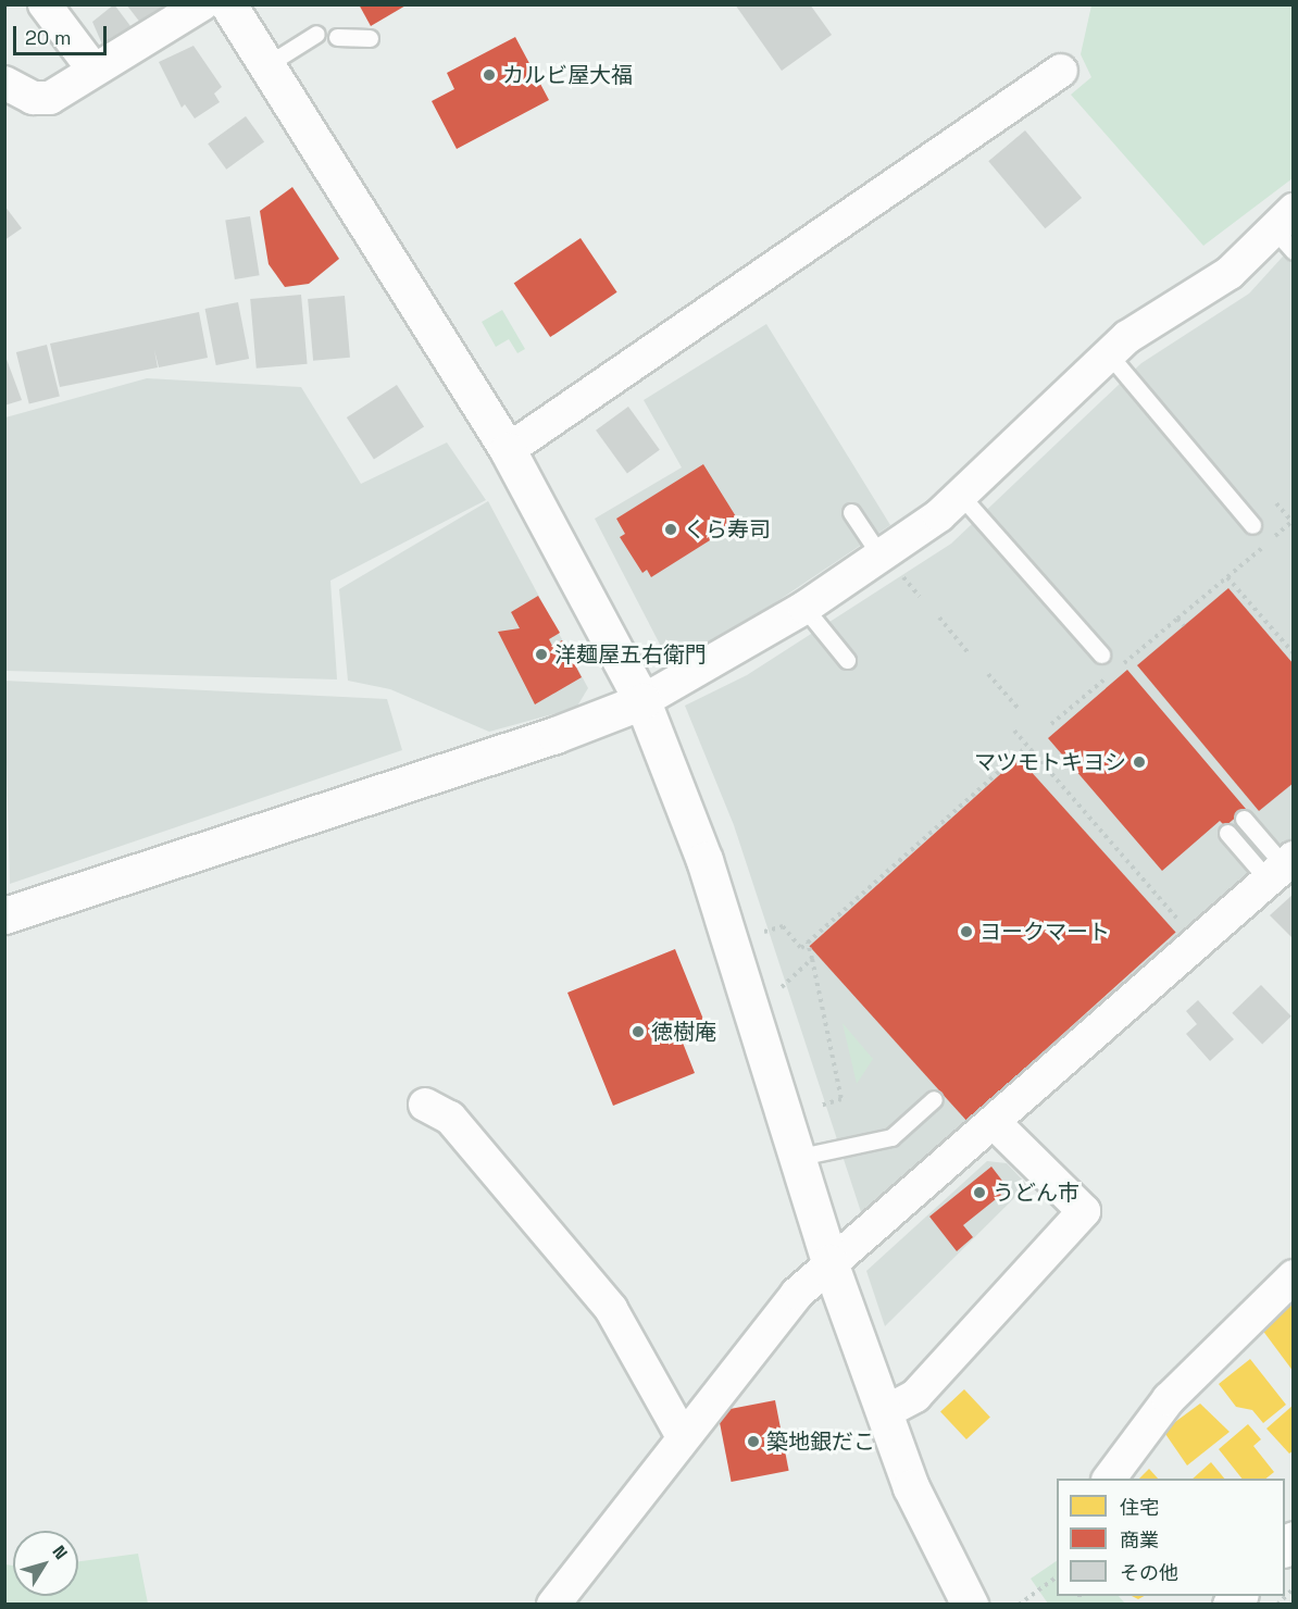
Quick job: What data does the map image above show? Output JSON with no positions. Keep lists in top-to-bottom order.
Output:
{
  "places": [
    "カルビ屋大福",
    "くら寿司",
    "洋麺屋五右衛門",
    "マツモトキヨシ",
    "ヨークマート",
    "徳樹庵",
    "うどん市",
    "築地銀だこ"
  ],
  "legend": ["住宅", "商業", "その他"],
  "scale_bar": "20 m",
  "north": "top right"
}
